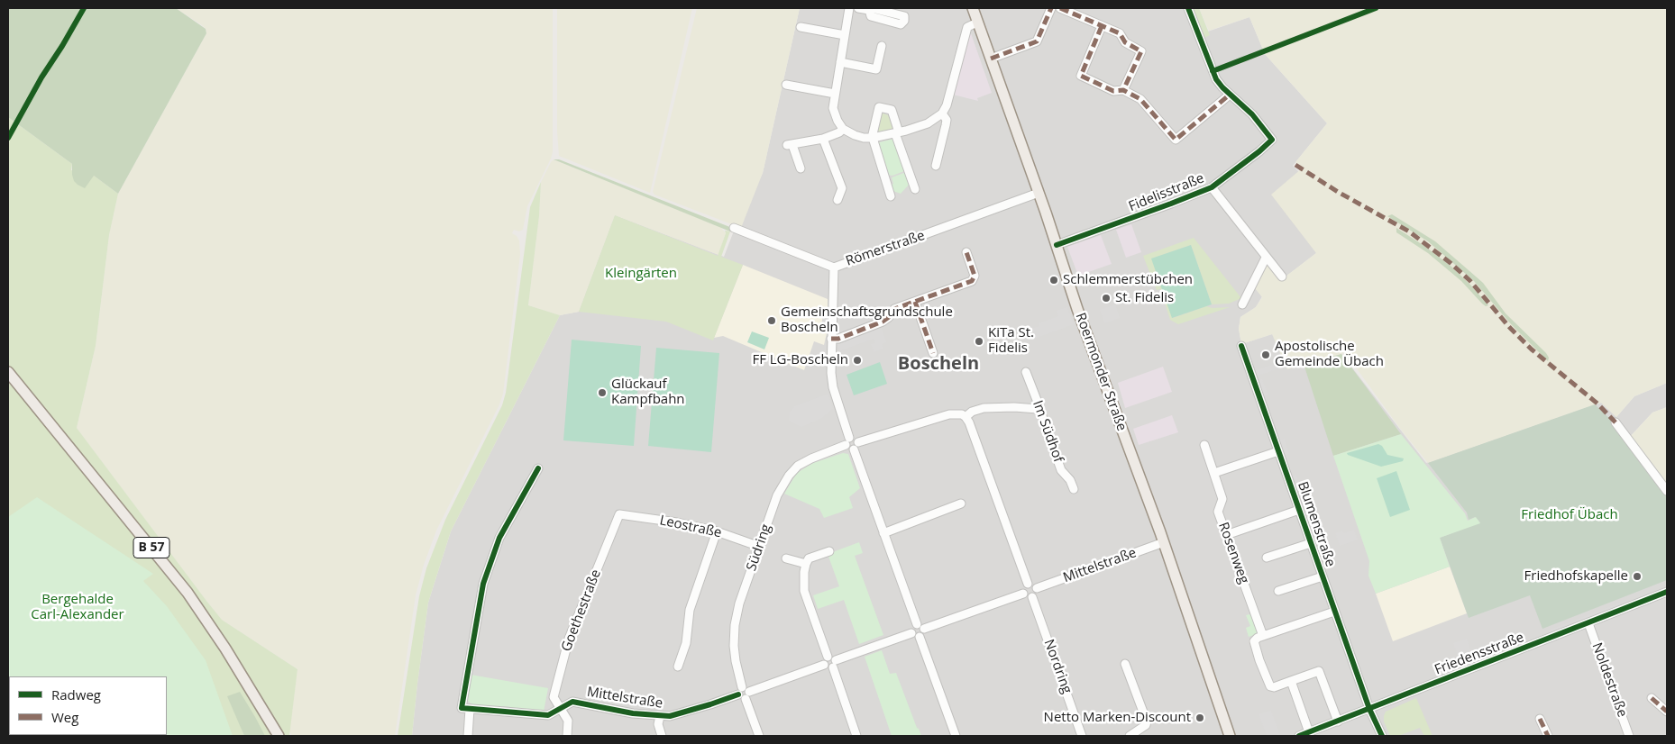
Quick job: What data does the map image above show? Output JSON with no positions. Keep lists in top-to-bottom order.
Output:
{
  "streets": {
    "main road": ["Roermonder Straße", "B 57"],
    "street": [
      "Fidelisstraße",
      "Römerstraße",
      "Im Südhof",
      "Blumenstraße",
      "Leostraße",
      "Südring",
      "Rosenweg",
      "Mittelstraße",
      "Goethestraße",
      "Friedensstraße",
      "Nordring",
      "Noldestraße"
    ]
  },
  "crossings": [
    ["Fidelisstraße", "Roermonder Straße"],
    ["Römerstraße", "Roermonder Straße"],
    ["Roermonder Straße", "Mittelstraße"],
    ["Blumenstraße", "Friedensstraße"],
    ["Leostraße", "Südring"],
    ["Leostraße", "Goethestraße"],
    ["Südring", "Mittelstraße"],
    ["Mittelstraße", "Goethestraße"],
    ["Mittelstraße", "Nordring"],
    ["Friedensstraße", "Noldestraße"]
  ],
  "districts": ["Boscheln"],
  "parks": ["Kleingärten", "Friedhof Übach", "Bergehalde Carl-Alexander"],
  "places": [
    "Schlemmerstübchen",
    "St. Fidelis",
    "Gemeinschaftsgrundschule Boscheln",
    "KiTa St. Fidelis",
    "Apostolische Gemeinde Übach",
    "FF LG-Boscheln",
    "Glückauf Kampfbahn",
    "Friedhofskapelle",
    "Netto Marken-Discount"
  ],
  "legend": ["Radweg", "Weg"]
}
